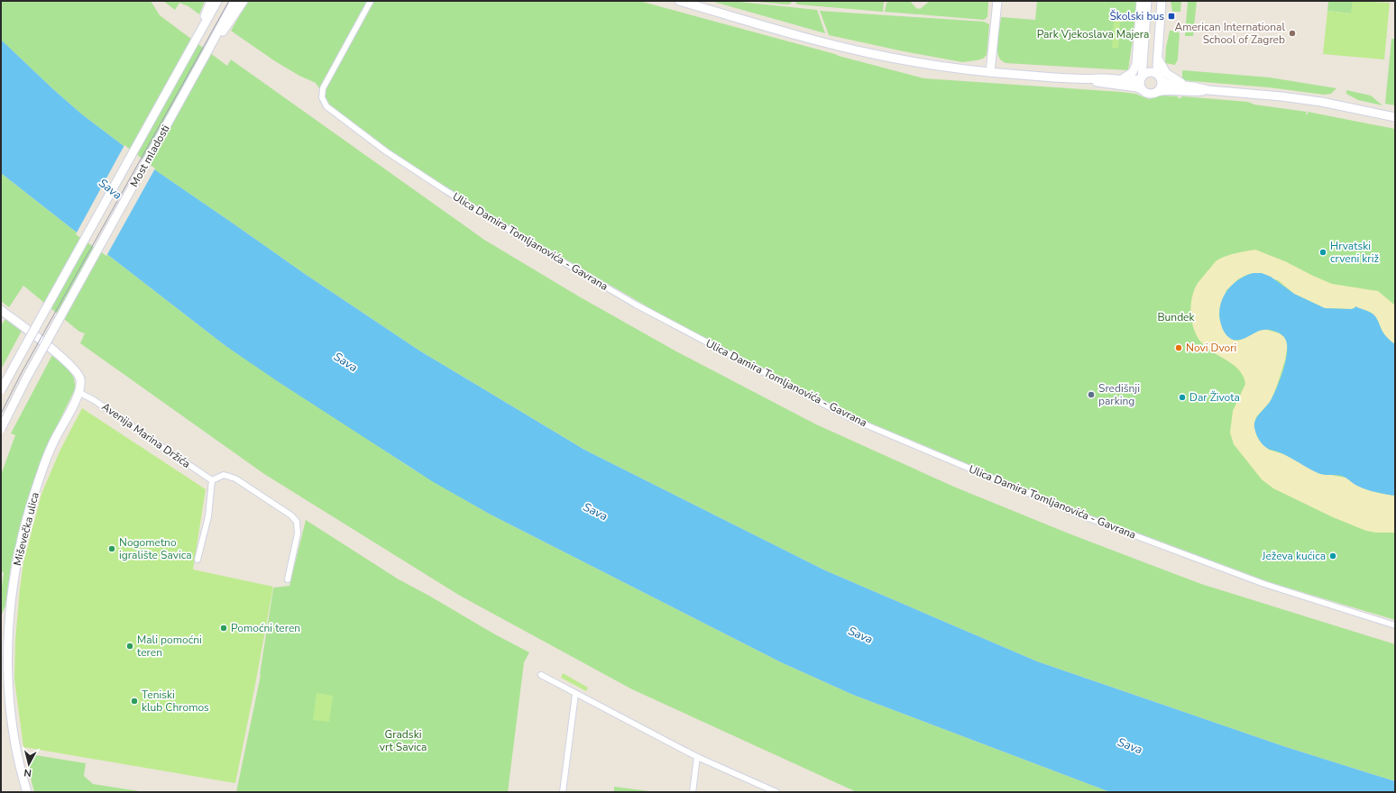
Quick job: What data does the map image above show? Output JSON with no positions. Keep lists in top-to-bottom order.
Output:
{
  "streets": {
    "street": [
      "Most mladosti",
      "Ulica Damira Tomljanovića - Gavrana",
      "Avenija Marina Držića",
      "Miševečka ulica"
    ]
  },
  "crossings": [
    ["Avenija Marina Držića", "Miševečka ulica"]
  ],
  "water": ["Sava"],
  "parks": ["Park Vjekoslava Majera", "Bundek", "Gradski vrt Savica"],
  "places": {
    "transit": ["Školski bus"],
    "other": [
      "American International School of Zagreb",
      "Hrvatski crveni križ",
      "Novi Dvori",
      "Središnji parking",
      "Dar Života",
      "Nogometno igralište Savica",
      "Ježeva kućica",
      "Pomoćni teren",
      "Mali pomoćni teren",
      "Teniski klub Chromos"
    ]
  },
  "north": "bottom"
}
